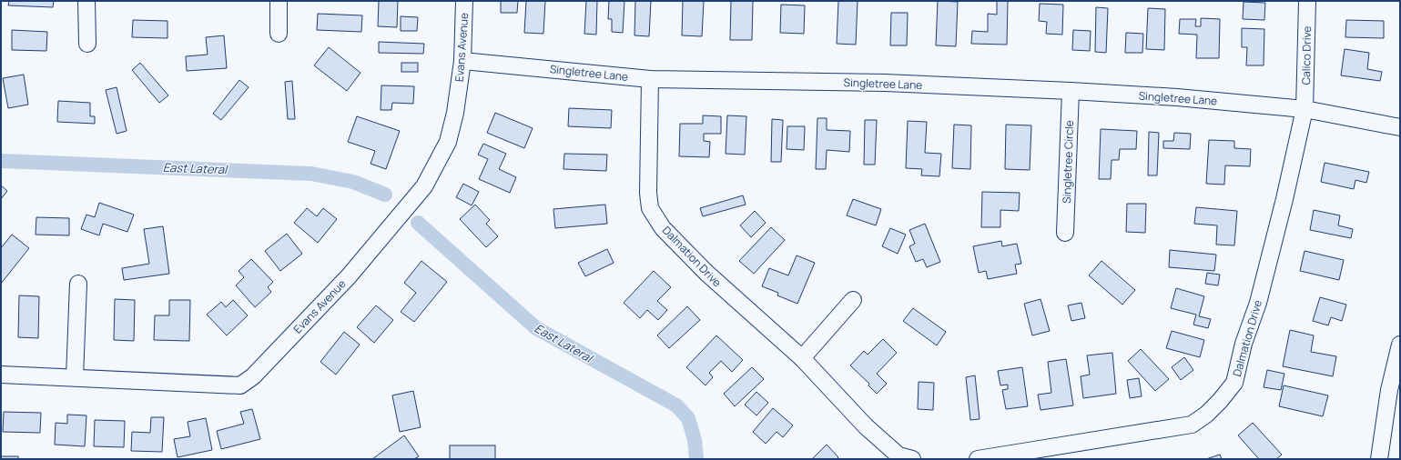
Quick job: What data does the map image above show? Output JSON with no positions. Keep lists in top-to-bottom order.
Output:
{
  "streets": {
    "street": [
      "Evans Avenue",
      "Calico Drive",
      "Singletree Lane",
      "Singletree Circle",
      "Dalmation Drive"
    ]
  },
  "crossings": [
    ["Evans Avenue", "Singletree Lane"],
    ["Calico Drive", "Singletree Lane"],
    ["Calico Drive", "Dalmation Drive"],
    ["Singletree Lane", "Singletree Circle"],
    ["Singletree Lane", "Dalmation Drive"]
  ],
  "water": ["East Lateral"]
}
